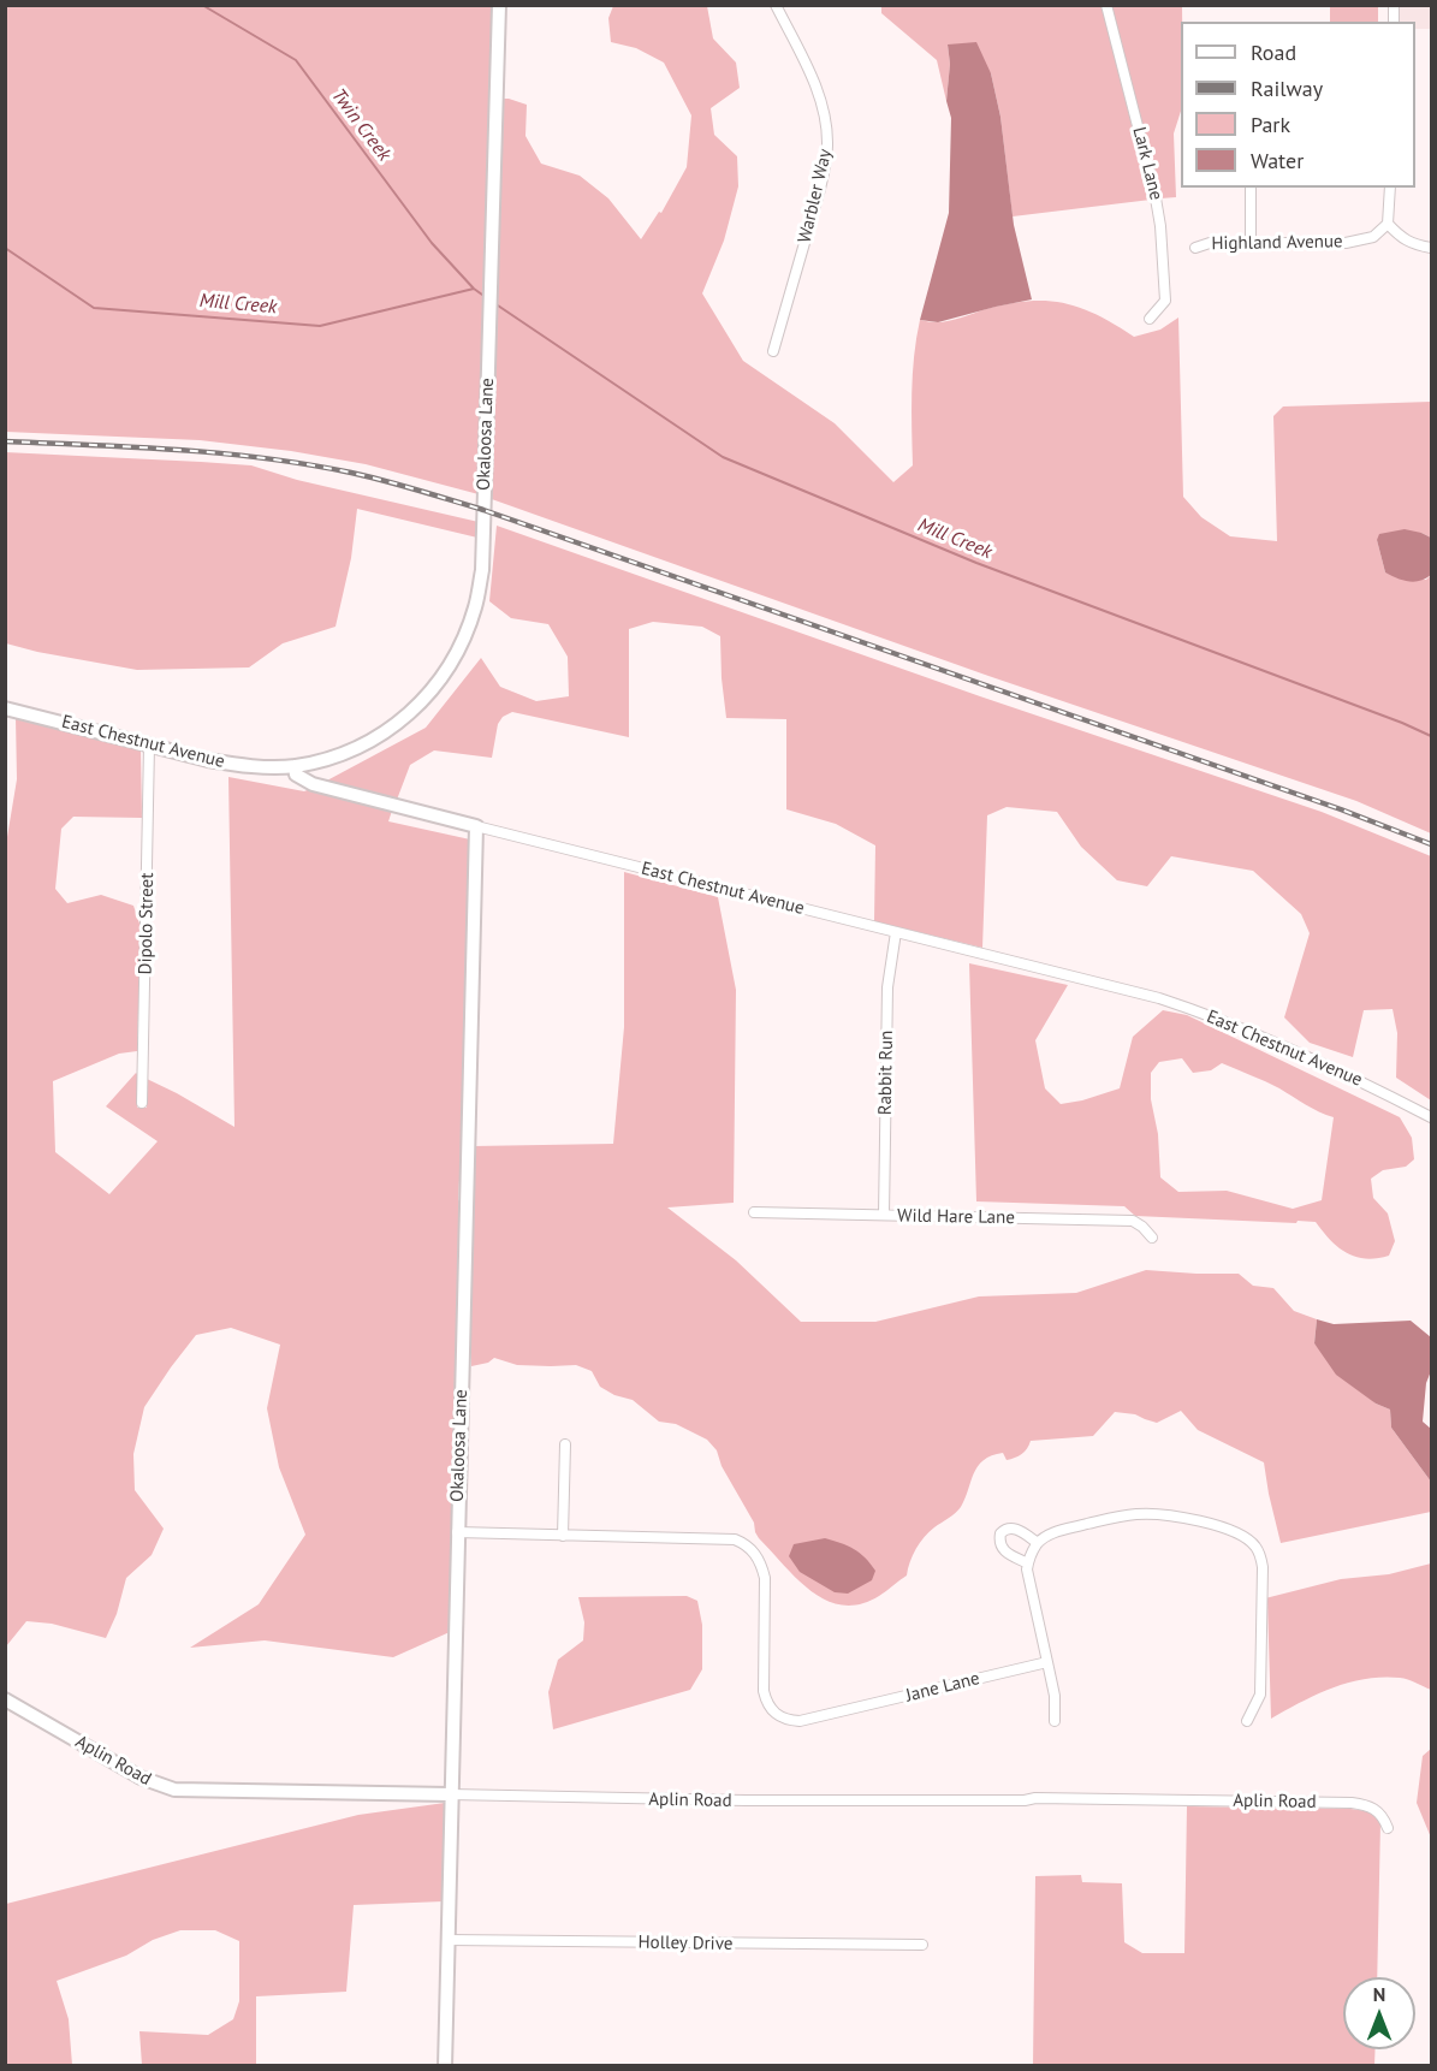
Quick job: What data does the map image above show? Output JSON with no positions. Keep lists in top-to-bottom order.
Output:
{
  "streets": {
    "street": [
      "Lark Lane",
      "Warbler Way",
      "Highland Avenue",
      "Okaloosa Lane",
      "East Chestnut Avenue",
      "Dipolo Street",
      "Rabbit Run",
      "Wild Hare Lane",
      "Jane Lane",
      "Aplin Road",
      "Holley Drive"
    ]
  },
  "crossings": [
    ["Okaloosa Lane", "East Chestnut Avenue"],
    ["Okaloosa Lane", "Jane Lane"],
    ["Okaloosa Lane", "Aplin Road"],
    ["Okaloosa Lane", "Holley Drive"],
    ["East Chestnut Avenue", "Dipolo Street"],
    ["East Chestnut Avenue", "Rabbit Run"],
    ["Rabbit Run", "Wild Hare Lane"]
  ],
  "water": ["Twin Creek", "Mill Creek"],
  "legend": [
    "Road",
    "Railway",
    "Park",
    "Water"
  ],
  "north": "top"
}
